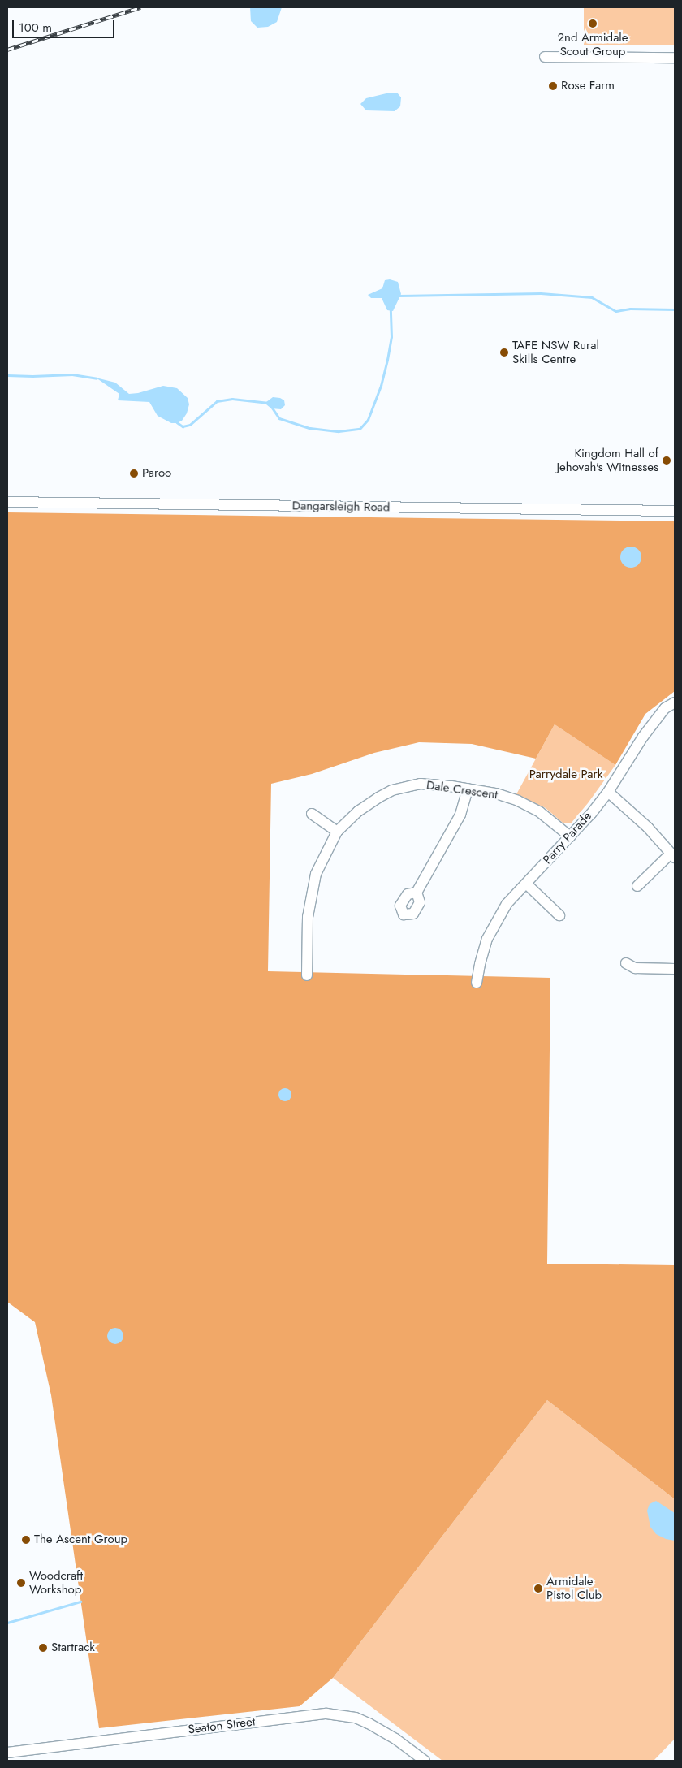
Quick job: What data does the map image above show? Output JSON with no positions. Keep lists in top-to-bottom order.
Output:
{
  "streets": {
    "street": [
      "Dangarsleigh Road",
      "Dale Crescent",
      "Parry Parade",
      "Seaton Street"
    ]
  },
  "crossings": [
    ["Dale Crescent", "Parry Parade"]
  ],
  "parks": ["Parrydale Park"],
  "places": [
    "2nd Armidale Scout Group",
    "Rose Farm",
    "TAFE NSW Rural Skills Centre",
    "Kingdom Hall of Jehovah's Witnesses",
    "Paroo",
    "The Ascent Group",
    "Woodcraft Workshop",
    "Armidale Pistol Club",
    "Startrack"
  ],
  "scale_bar": "100 m"
}
